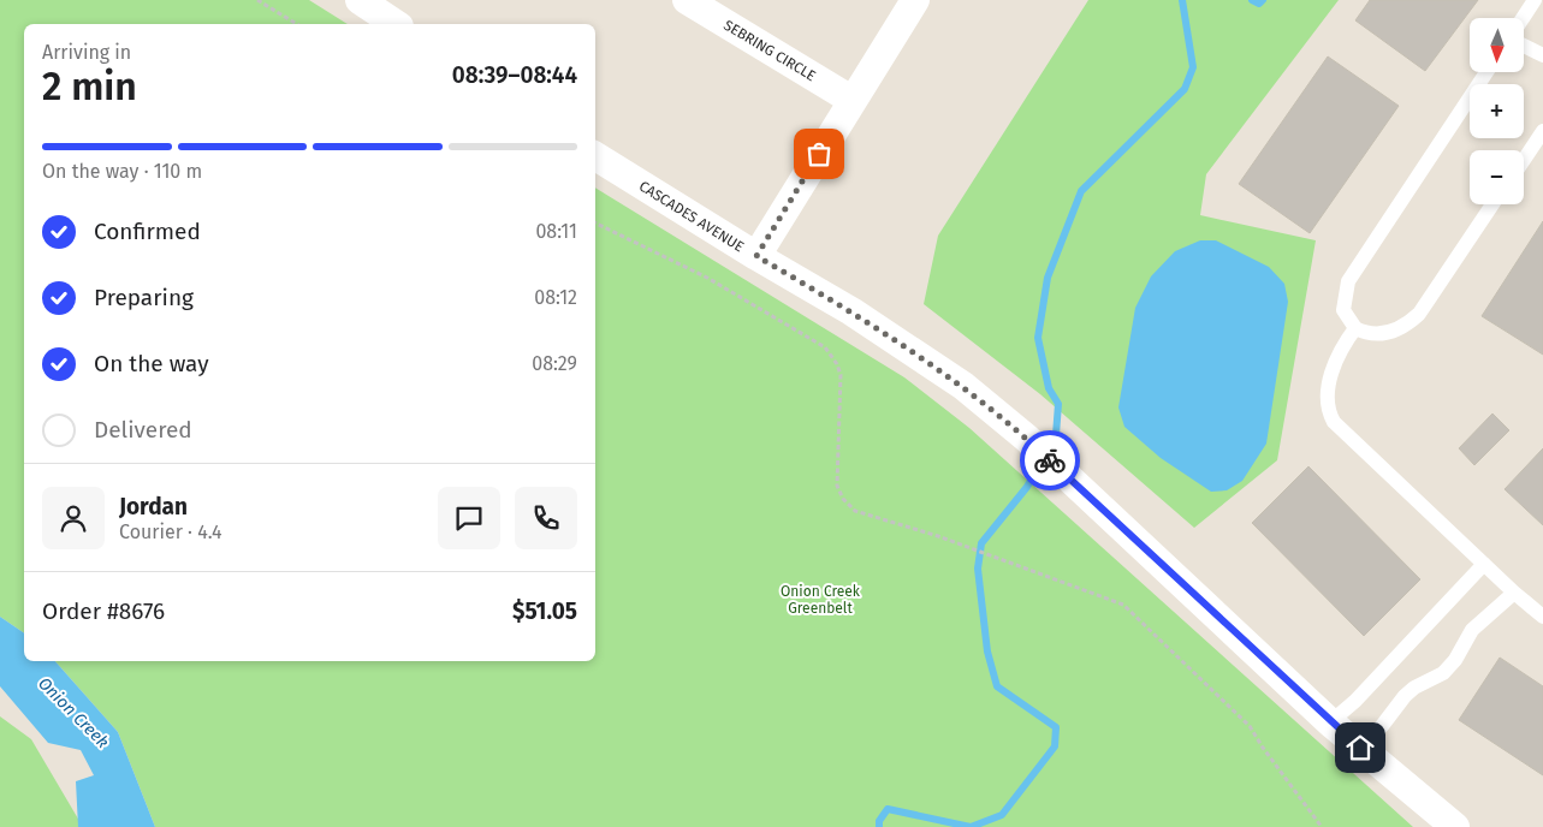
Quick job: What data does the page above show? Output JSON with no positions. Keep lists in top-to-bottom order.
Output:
{
  "streets": {
    "street": ["SEBRING CIRCLE", "CASCADES AVENUE"]
  },
  "water": ["Onion Creek"],
  "parks": ["Onion Creek Greenbelt"],
  "north": "bottom",
  "page": {
    "map_buttons": ["+", "−"],
    "heading": ["2 min", "Arriving in", "08:39–08:44"],
    "panel": [
      "Jordan",
      "Courier · 4.4",
      "Order #8676",
      "$51.05"
    ],
    "bar": "On the way · 110 m",
    "list": [
      ["Confirmed", "08:11"],
      ["Preparing", "08:12"],
      ["On the way", "08:29"],
      "Delivered"
    ]
  }
}
